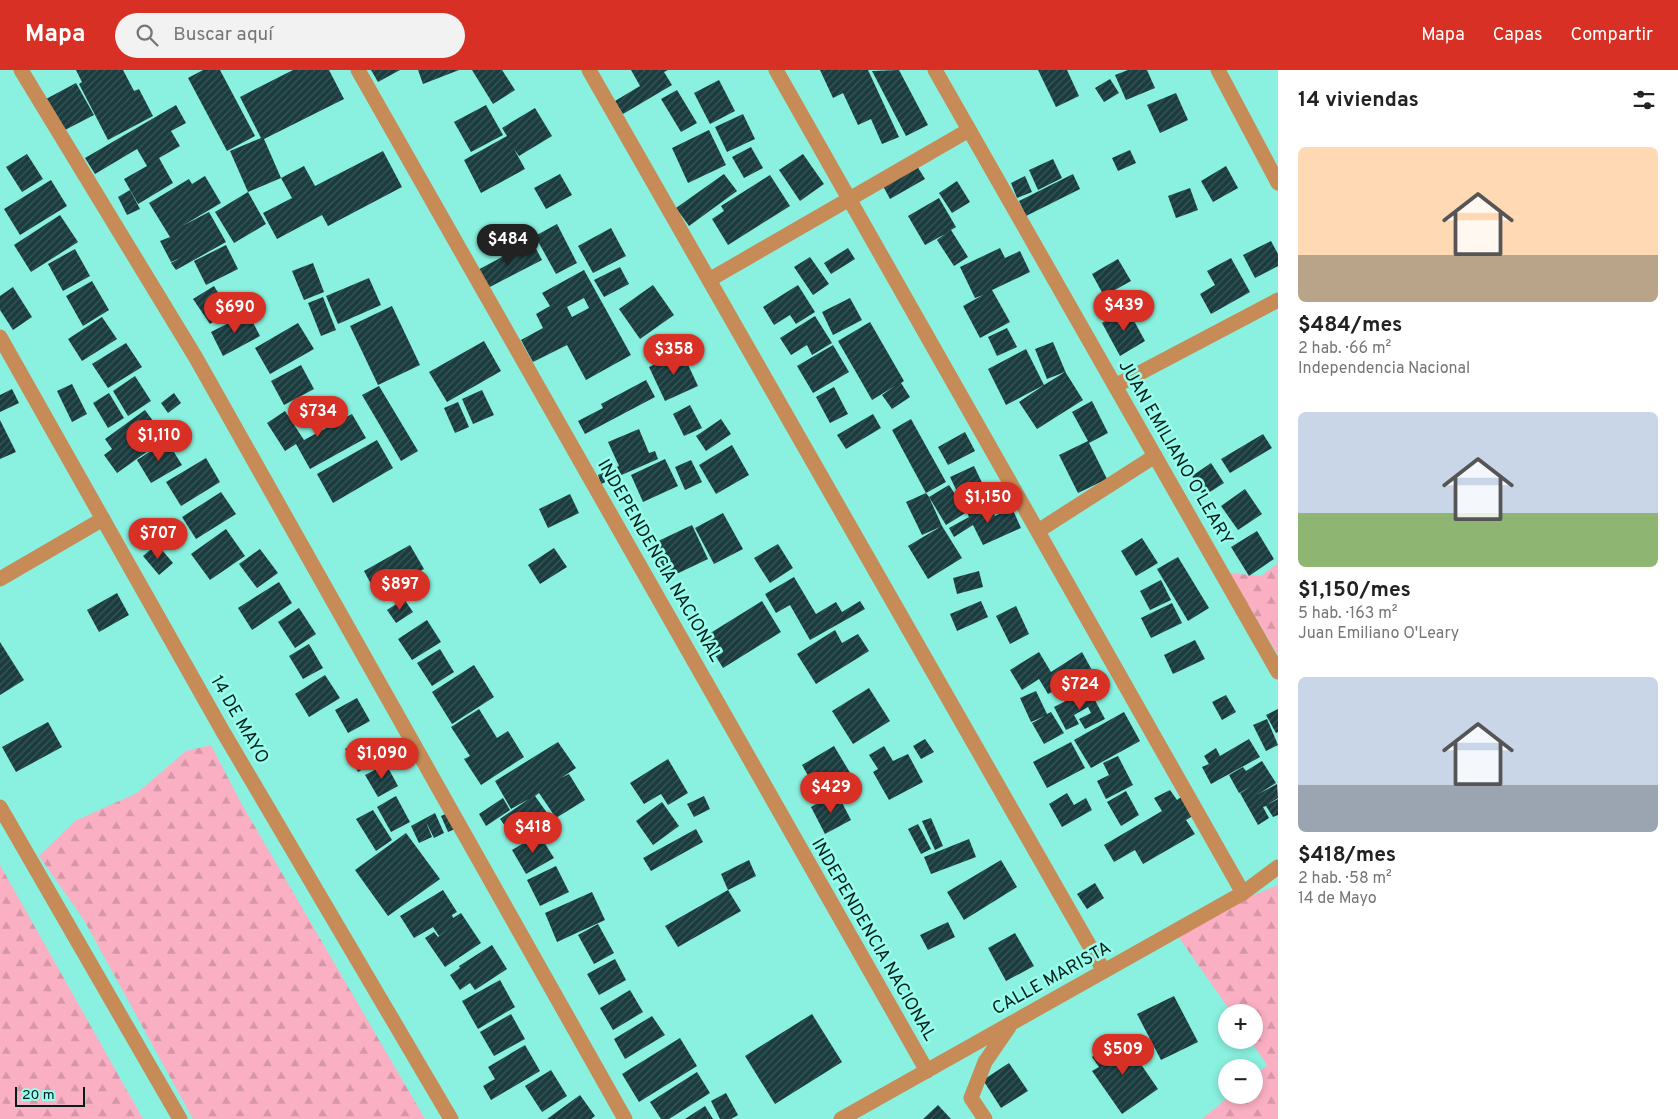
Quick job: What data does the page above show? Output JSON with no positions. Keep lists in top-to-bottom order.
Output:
{
  "streets": {
    "street": [
      "JUAN EMILIANO O'LEARY",
      "INDEPENDENCIA NACIONAL",
      "14 DE MAYO",
      "CALLE MARISTA"
    ]
  },
  "crossings": [
    ["INDEPENDENCIA NACIONAL", "CALLE MARISTA"]
  ],
  "scale_bar": "20 m",
  "page": {
    "header": "Mapa",
    "search": "Buscar aquí",
    "nav": ["Mapa", "Capas", "Compartir"],
    "heading": "14 viviendas",
    "list": [
      {
        "name": "$484/mes",
        "note": "2 hab. · 66 m² · Independencia Nacional"
      },
      {
        "name": "$1,150/mes",
        "note": "5 hab. · 163 m² · Juan Emiliano O'Leary"
      },
      {
        "name": "$418/mes",
        "note": "2 hab. · 58 m² · 14 de Mayo"
      }
    ],
    "price": [
      "$484",
      "$439",
      "$690",
      "$358",
      "$734",
      "$1,110",
      "$1,150",
      "$707",
      "$897",
      "$724",
      "$1,090",
      "$429",
      "$418",
      "$509"
    ],
    "map_buttons": ["+", "−"],
    "scale": "20 m"
  }
}
